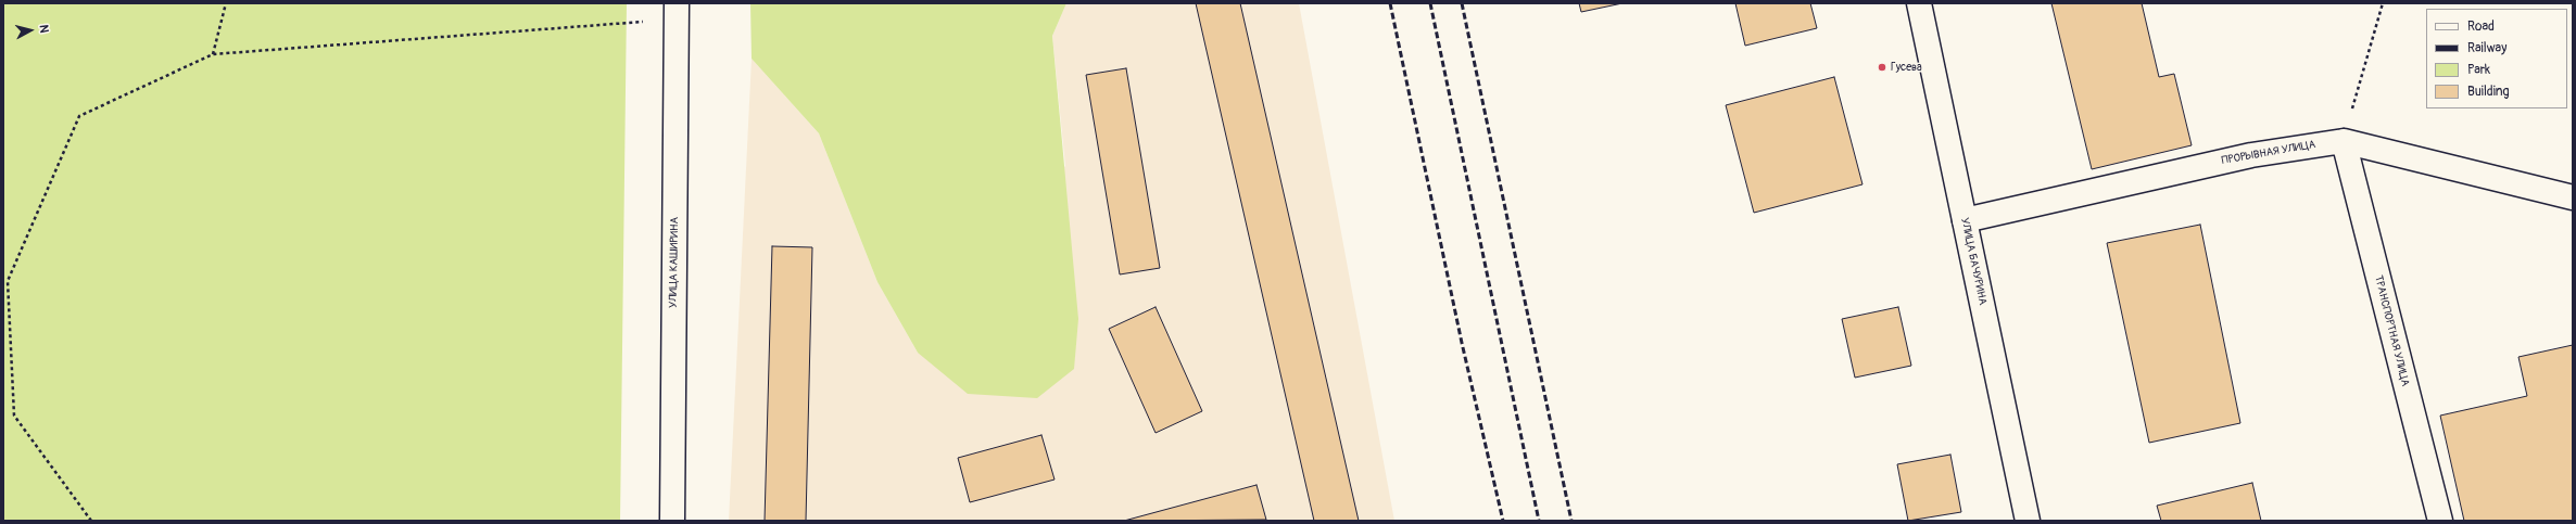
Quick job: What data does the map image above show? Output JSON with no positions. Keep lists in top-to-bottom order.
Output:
{
  "streets": {
    "street": [
      "ПРОРЫВНАЯ УЛИЦА",
      "УЛИЦА БАЧУРИНА",
      "УЛИЦА КАШИРИНА",
      "ТРАНСПОРТНАЯ УЛИЦА"
    ]
  },
  "crossings": [
    ["ПРОРЫВНАЯ УЛИЦА", "УЛИЦА БАЧУРИНА"],
    ["ПРОРЫВНАЯ УЛИЦА", "ТРАНСПОРТНАЯ УЛИЦА"]
  ],
  "places": ["Гусева"],
  "legend": [
    "Road",
    "Railway",
    "Park",
    "Building"
  ],
  "north": "right"
}
